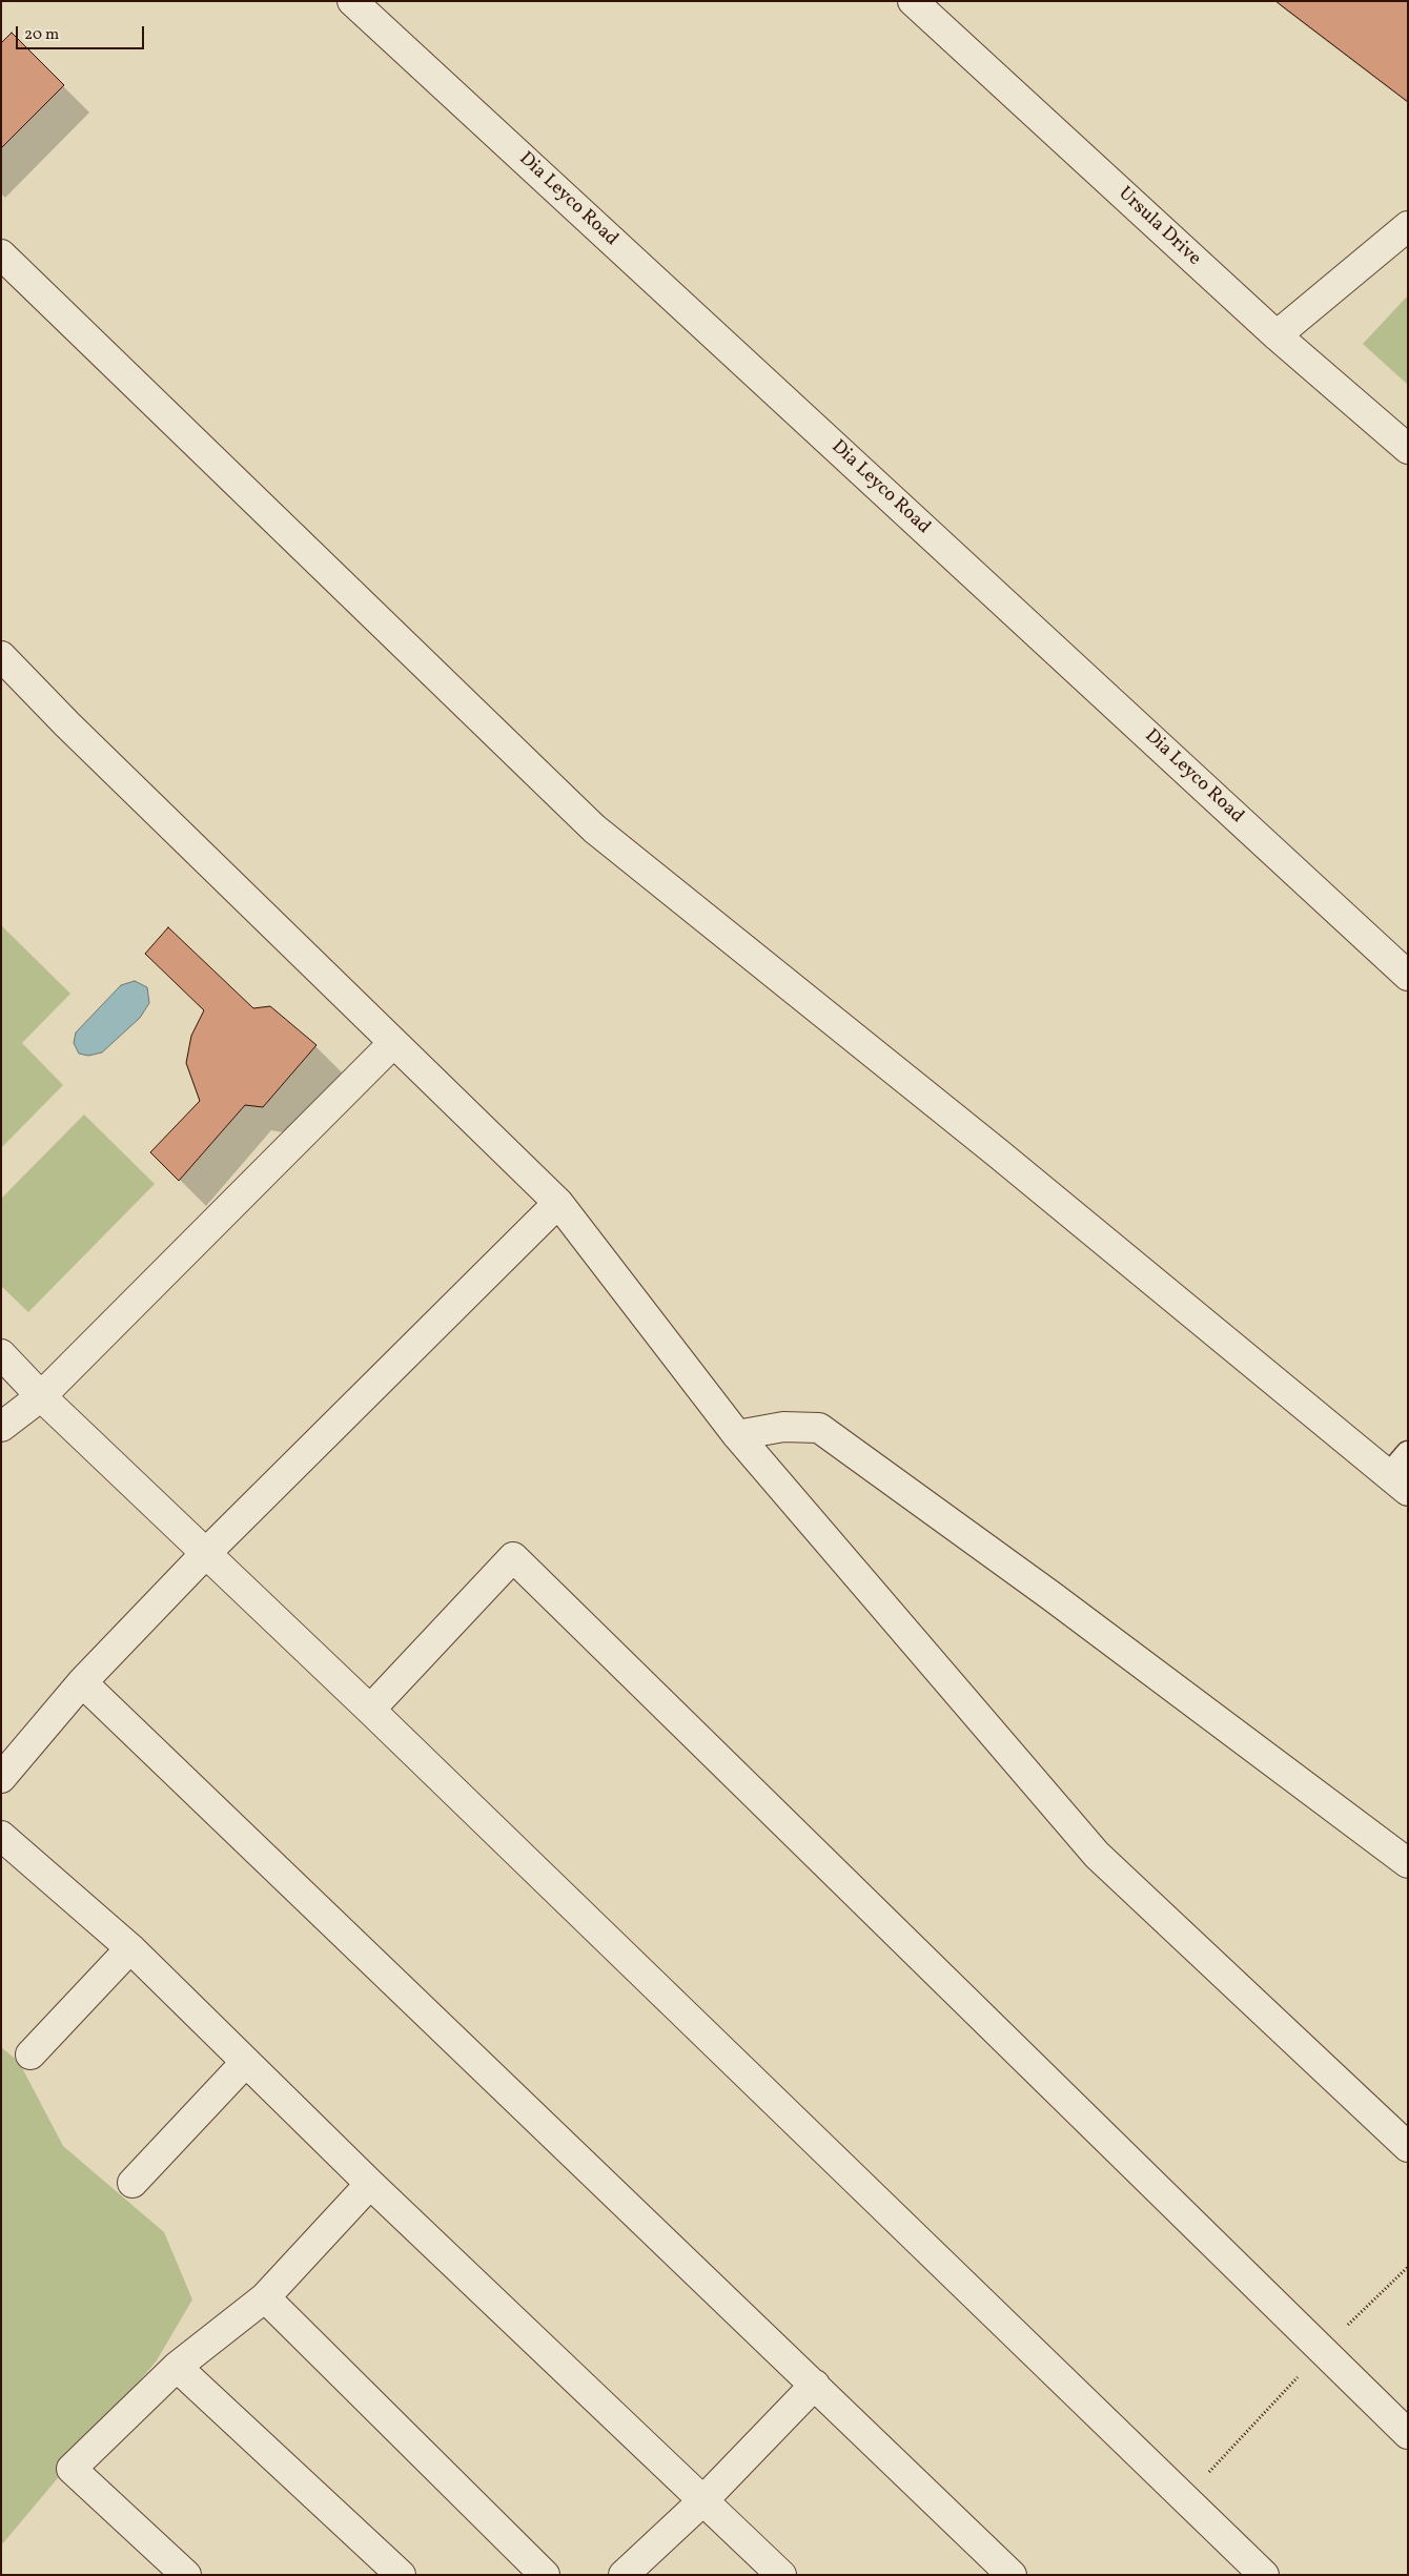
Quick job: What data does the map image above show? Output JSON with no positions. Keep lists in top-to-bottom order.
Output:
{
  "streets": {
    "street": ["Dia Leyco Road", "Ursula Drive"]
  },
  "scale_bar": "20 m"
}
